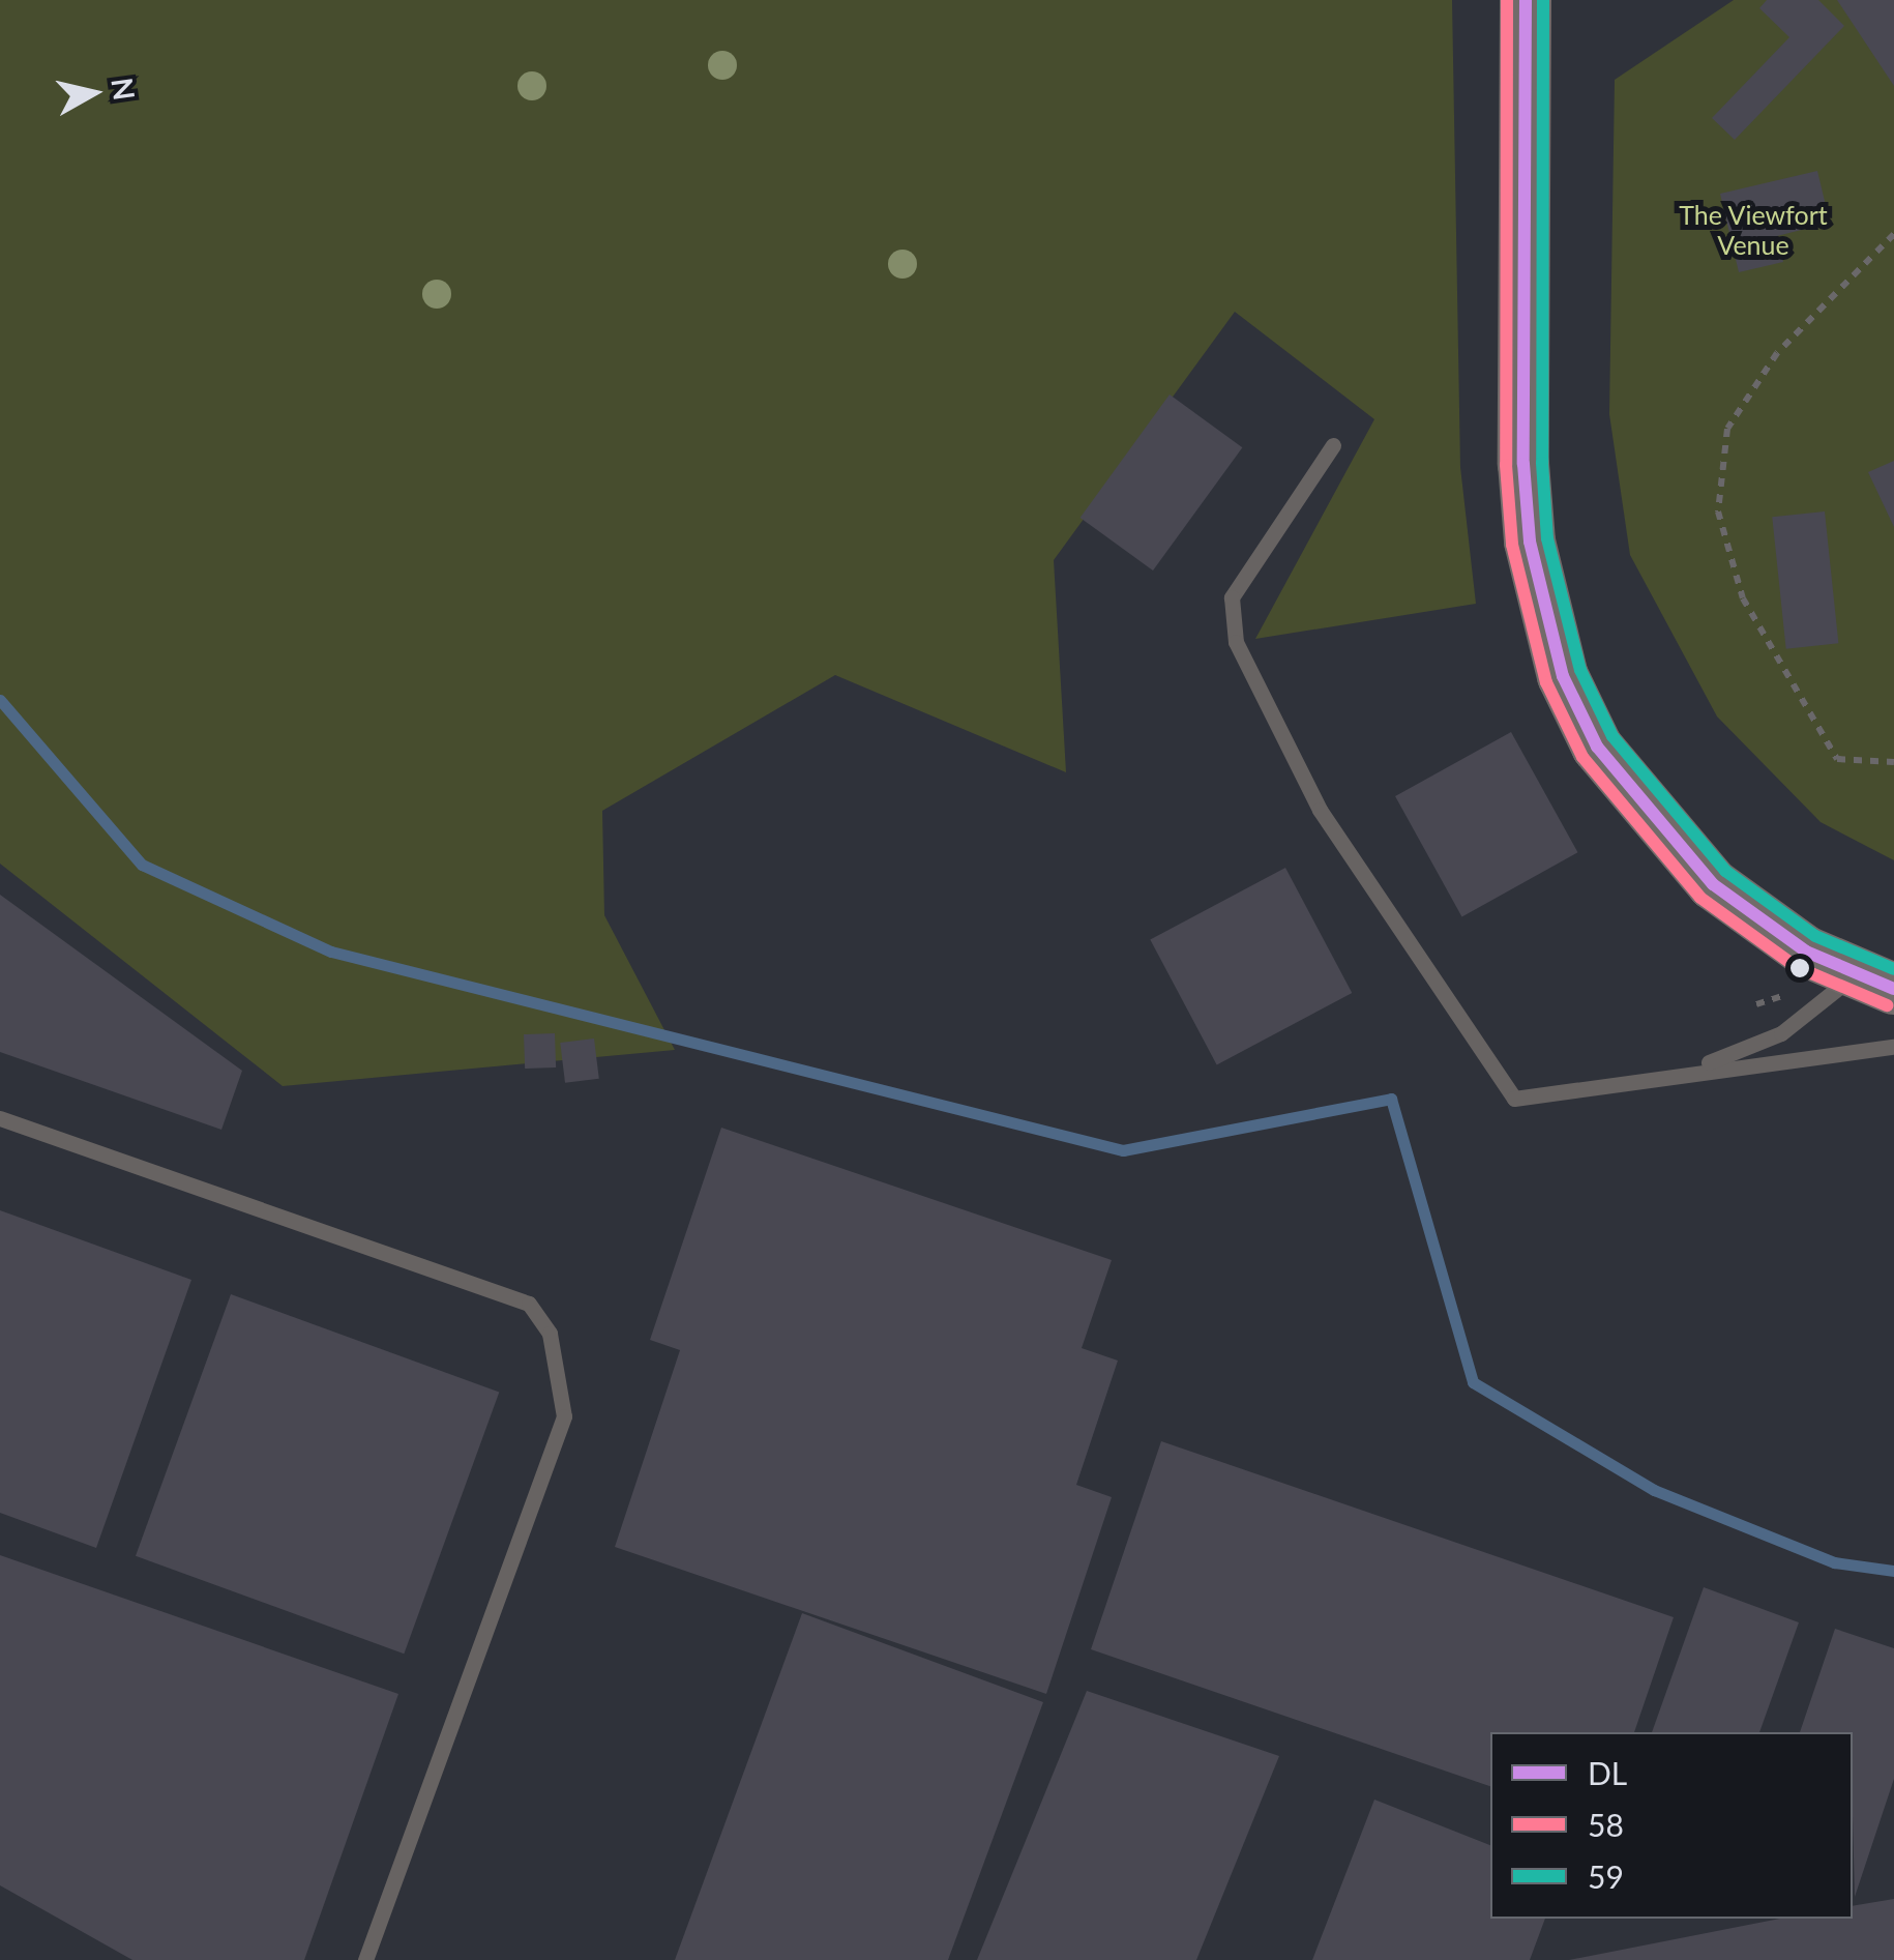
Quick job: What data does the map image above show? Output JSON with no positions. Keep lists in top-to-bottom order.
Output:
{
  "parks": ["The Viewfort Venue"],
  "lines": ["transit line DL", "transit line 58", "transit line 59"],
  "legend": ["DL", "58", "59"],
  "north": "right"
}
